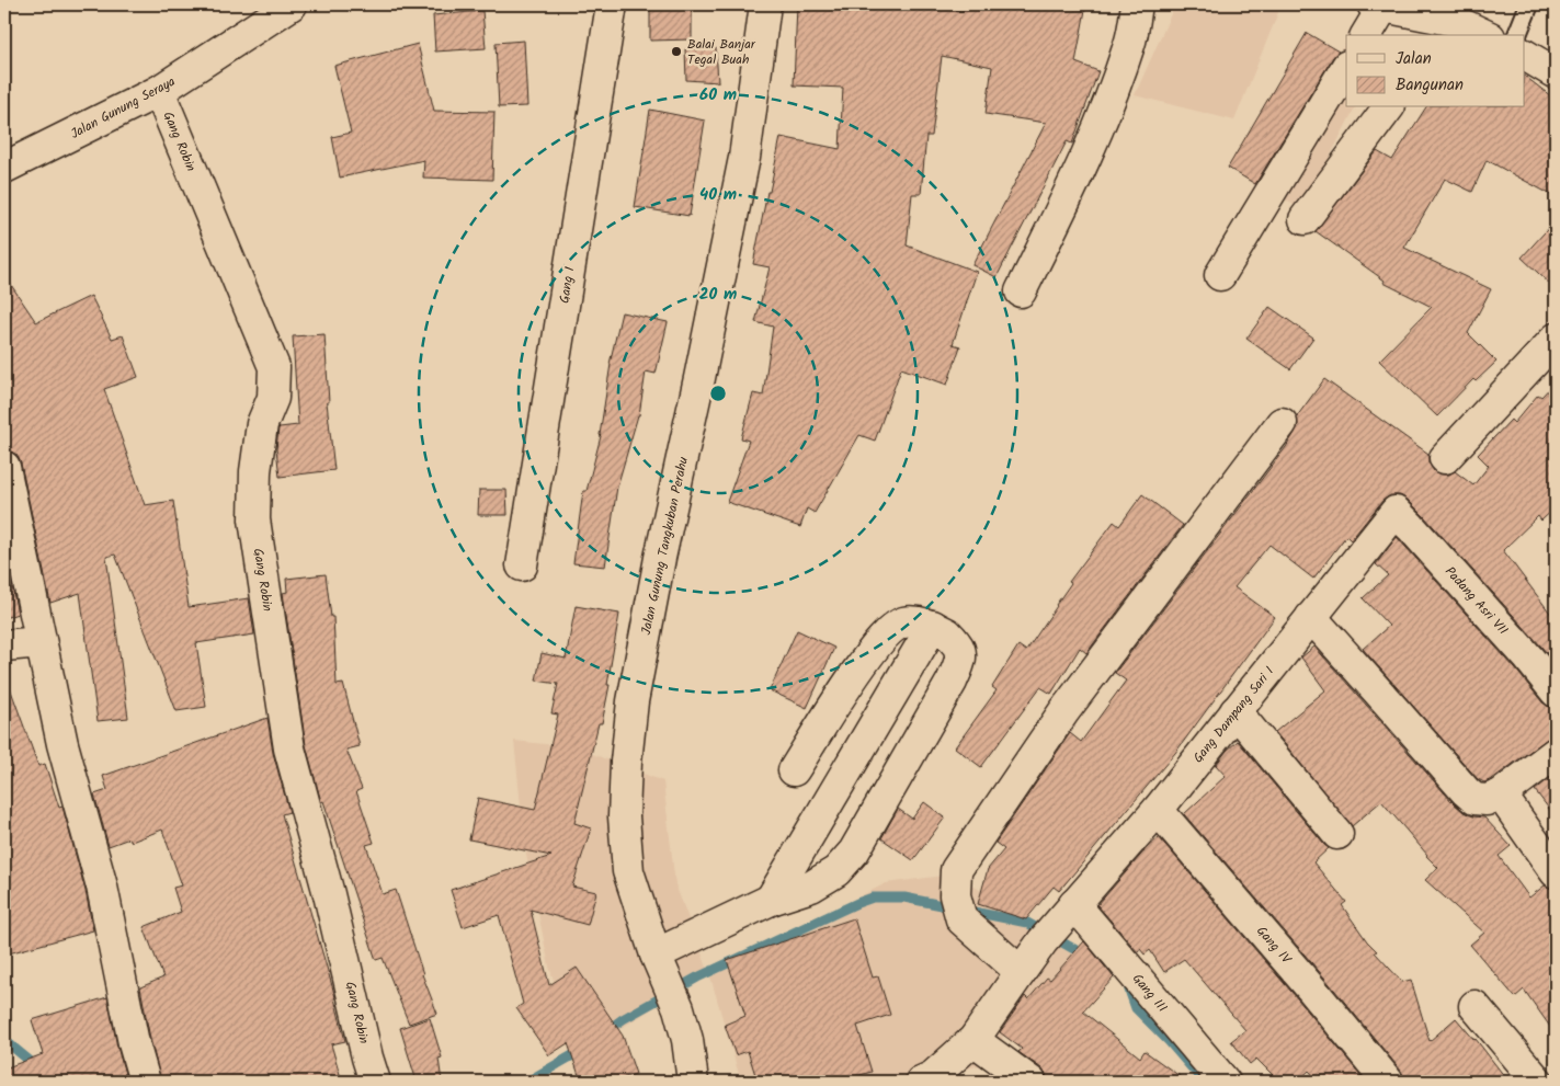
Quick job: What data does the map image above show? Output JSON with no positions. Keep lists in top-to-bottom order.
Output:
{
  "streets": {
    "street": [
      "Jalan Gunung Seraya",
      "Gang Robin",
      "Gang I",
      "Jalan Gunung Tangkuban Perahu",
      "Padang Asri VII",
      "Gang Dampang Sari I",
      "Gang IV",
      "Gang III"
    ]
  },
  "crossings": [
    ["Jalan Gunung Seraya", "Gang Robin"],
    ["Padang Asri VII", "Gang Dampang Sari I"],
    ["Gang Dampang Sari I", "Gang IV"],
    ["Gang Dampang Sari I", "Gang III"]
  ],
  "places": ["Balai Banjar Tegal Buah"],
  "legend": ["Jalan", "Bangunan"],
  "rings": ["60 m", "40 m", "20 m"]
}
